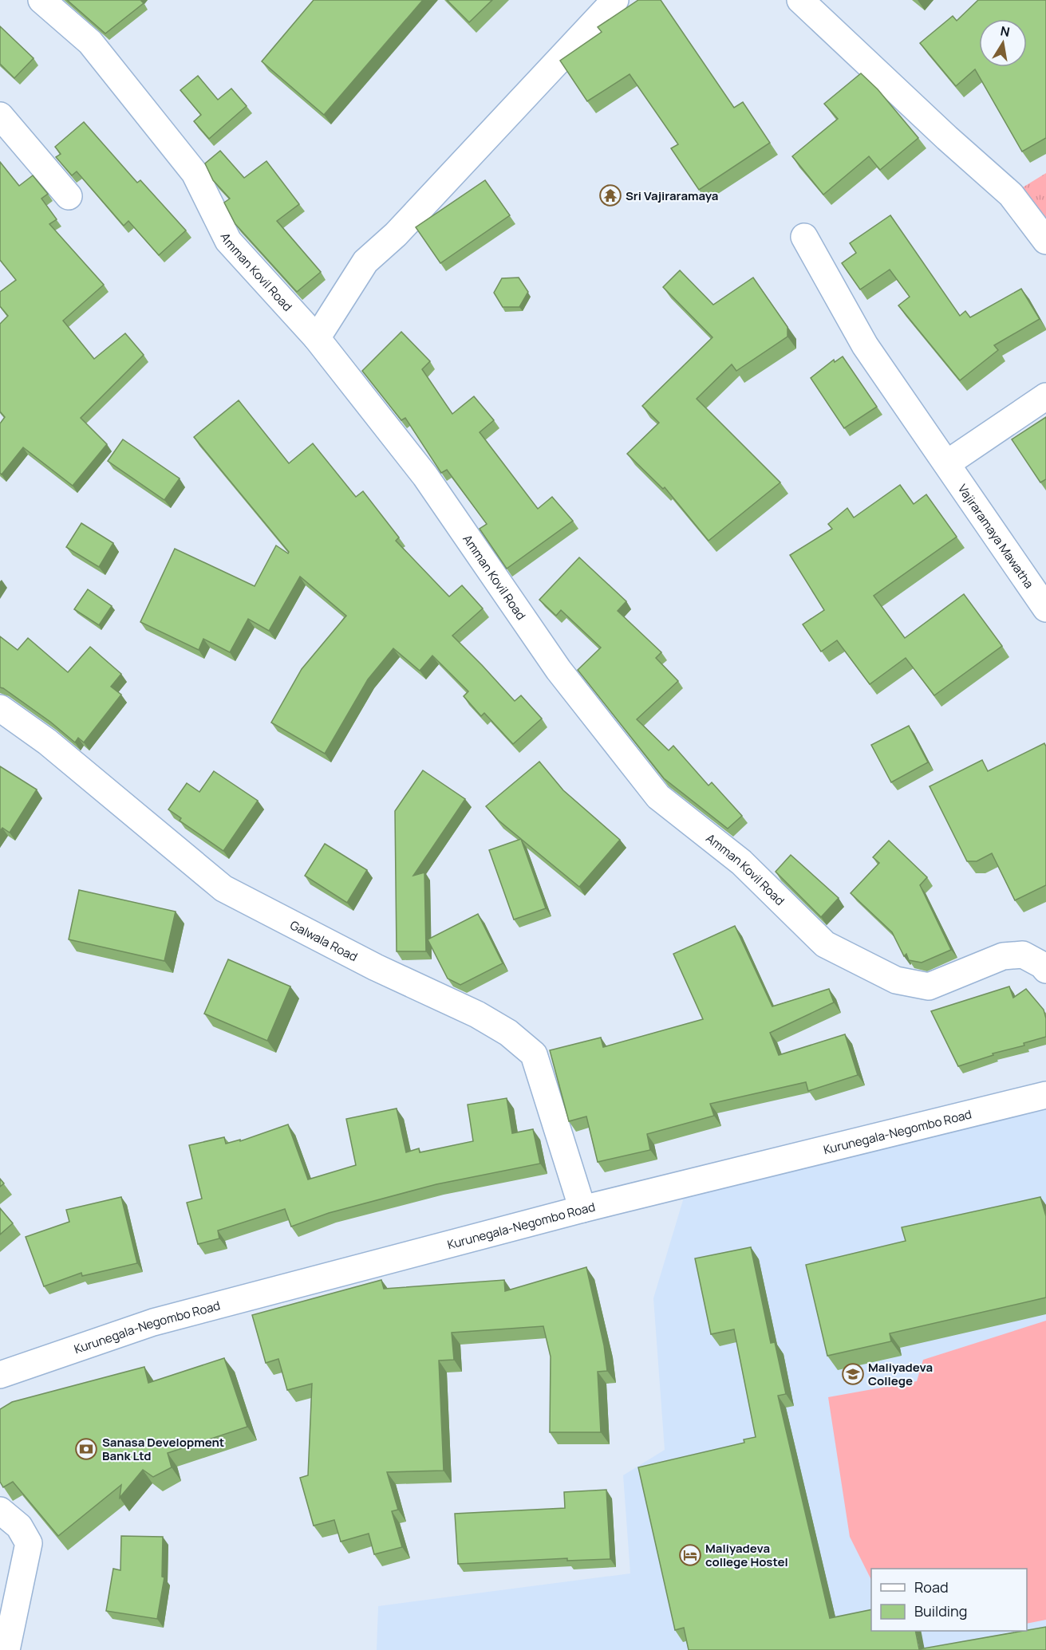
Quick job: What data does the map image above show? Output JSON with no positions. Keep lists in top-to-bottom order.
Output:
{
  "streets": {
    "street": [
      "Amman Kovil Road",
      "Vajiraramaya Mawatha",
      "Galwala Road",
      "Kurunegala-Negombo Road"
    ]
  },
  "crossings": [
    ["Galwala Road", "Kurunegala-Negombo Road"]
  ],
  "places": {
    "temple": ["Sri Vajiraramaya"],
    "school or university": ["Maliyadeva College"],
    "bank": ["Sanasa Development Bank Ltd"],
    "hotel": ["Maliyadeva college Hostel"]
  },
  "legend": ["Road", "Building"],
  "north": "top"
}
